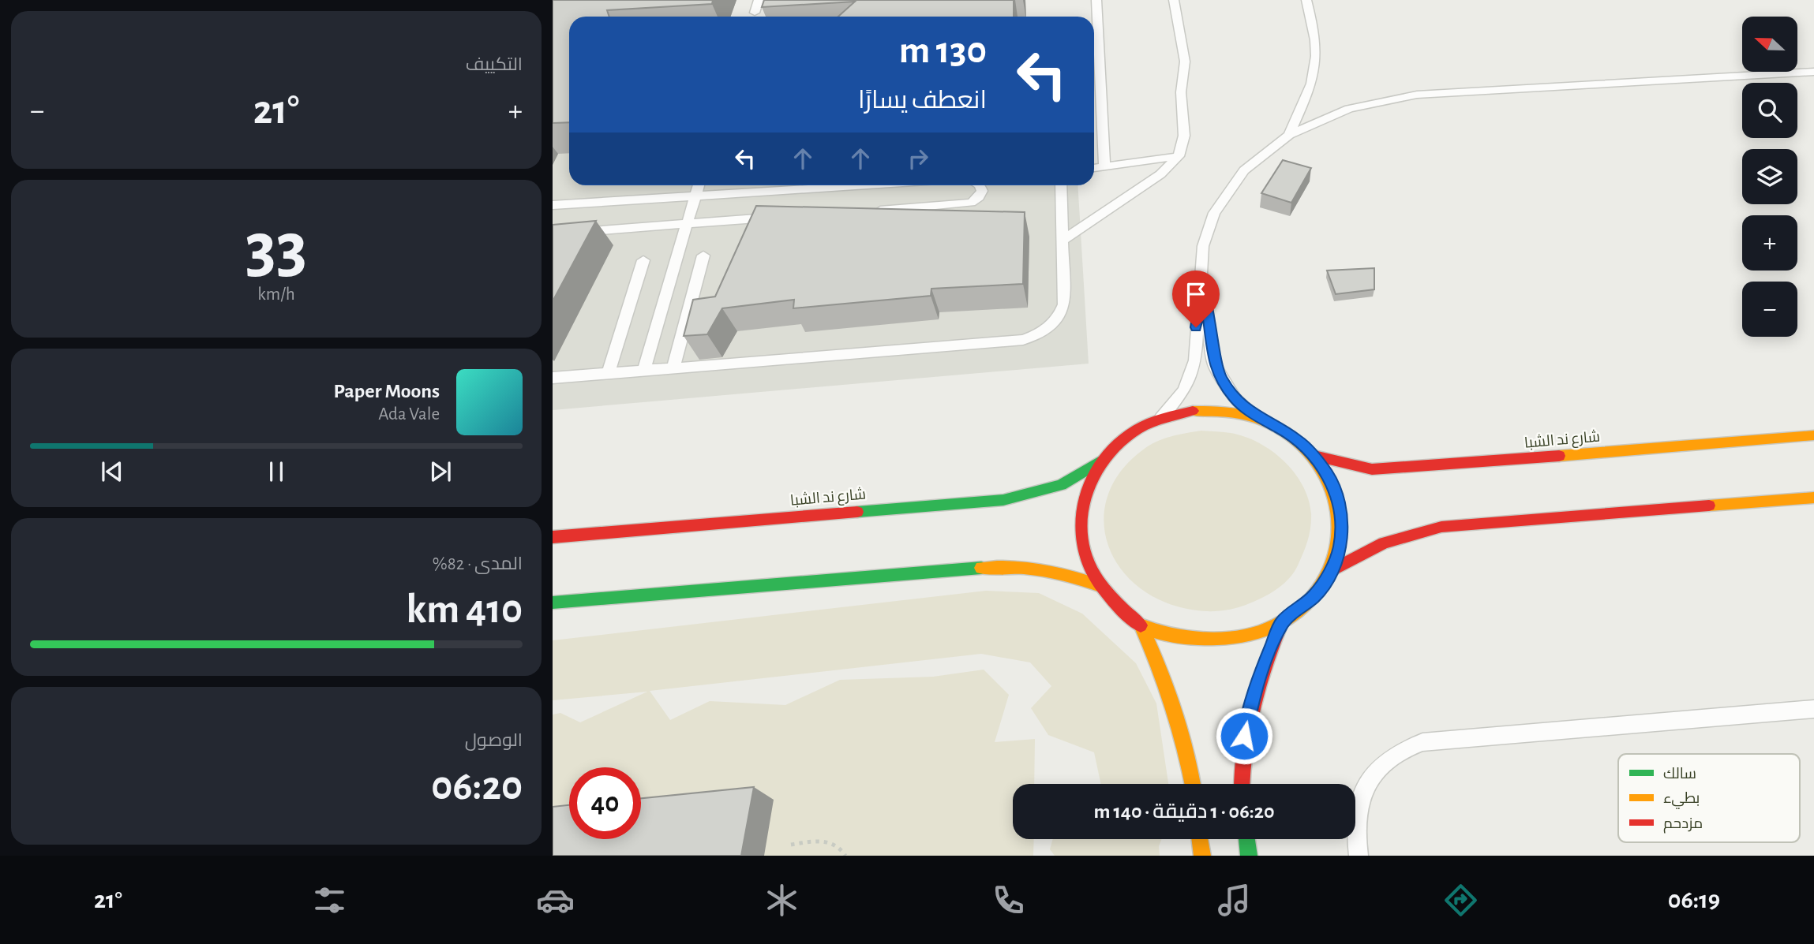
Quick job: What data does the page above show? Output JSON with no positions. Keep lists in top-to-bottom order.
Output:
{
  "streets": {
    "main road": ["شارع ند الشبا"]
  },
  "legend": ["سالك", "بطيء", "مزدحم"],
  "north": "left",
  "page": {
    "tile": [
      "التكييف",
      ["33", "km/h"],
      ["المدى · 82%", "410 km"],
      ["الوصول", "06:20"]
    ],
    "map_buttons": ["+", "−"],
    "turn": ["130 m", "انعطف يسارًا"],
    "heat": ["−", "21°", "+"],
    "song": ["Paper Moons", "Ada Vale"],
    "limit": "40",
    "trip": "06:20 · 1 دقيقة · 140 m",
    "tabs": ["06:19", "21°"]
  }
}
